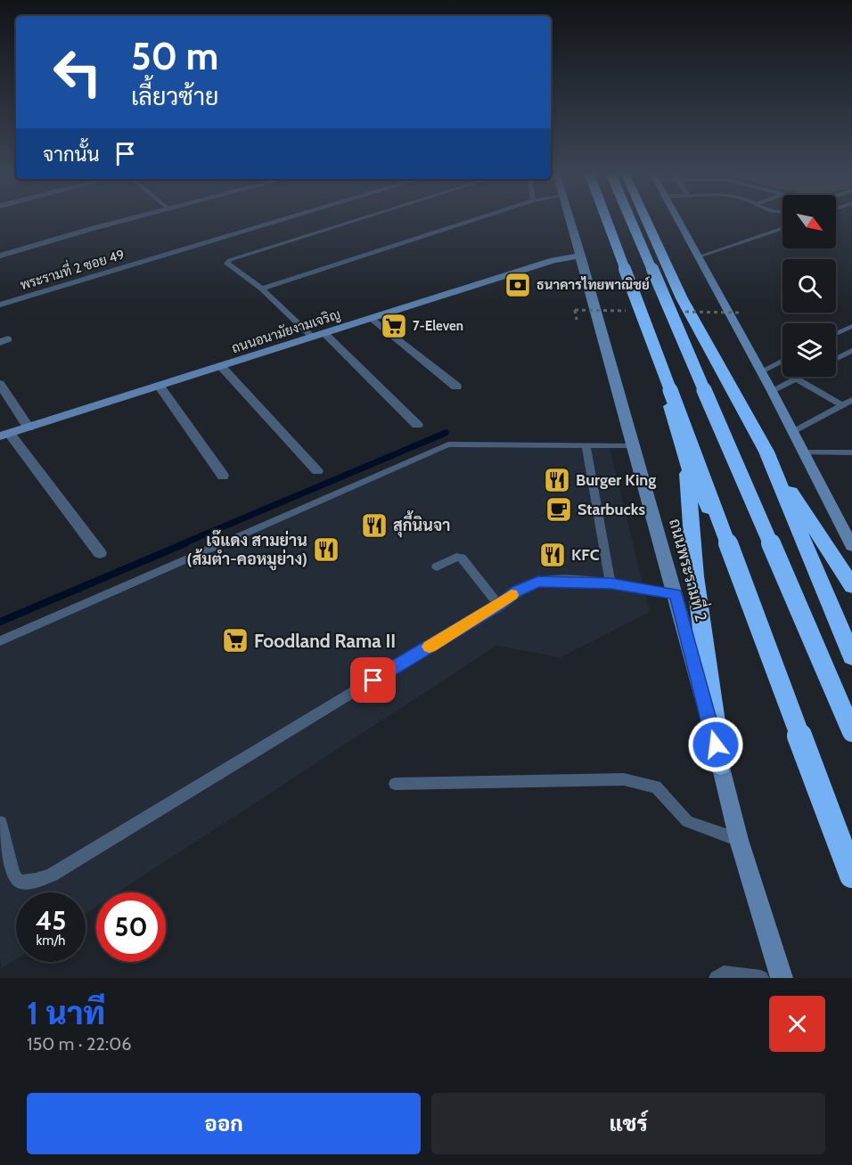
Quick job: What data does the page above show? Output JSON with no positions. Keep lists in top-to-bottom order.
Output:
{
  "streets": {
    "main road": ["ถนนอนามัยงามเจริญ", "ถนนพระรามที่ 2"],
    "street": ["พระรามที่ 2 ซอย 49"]
  },
  "crossings": [
    ["ถนนอนามัยงามเจริญ", "ถนนพระรามที่ 2"]
  ],
  "places": {
    "bank": ["ธนาคารไทยพาณิชย์"],
    "supermarket": ["7-Eleven", "Foodland Rama II"],
    "restaurant": [
      "Burger King",
      "สุกี้นินจา",
      "เจ๊แดง สามย่าน (ส้มตำ-คอหมูย่าง)",
      "KFC"
    ],
    "cafe": ["Starbucks"]
  },
  "north": "bottom right",
  "page": {
    "turn": ["50 m", "เลี้ยวซ้าย"],
    "then": "จากนั้น",
    "speed": "45 km/h",
    "limit": "50",
    "heading": ["1 นาที", "150 m · 22:06"],
    "buttons": ["ออก", "แชร์"]
  }
}
